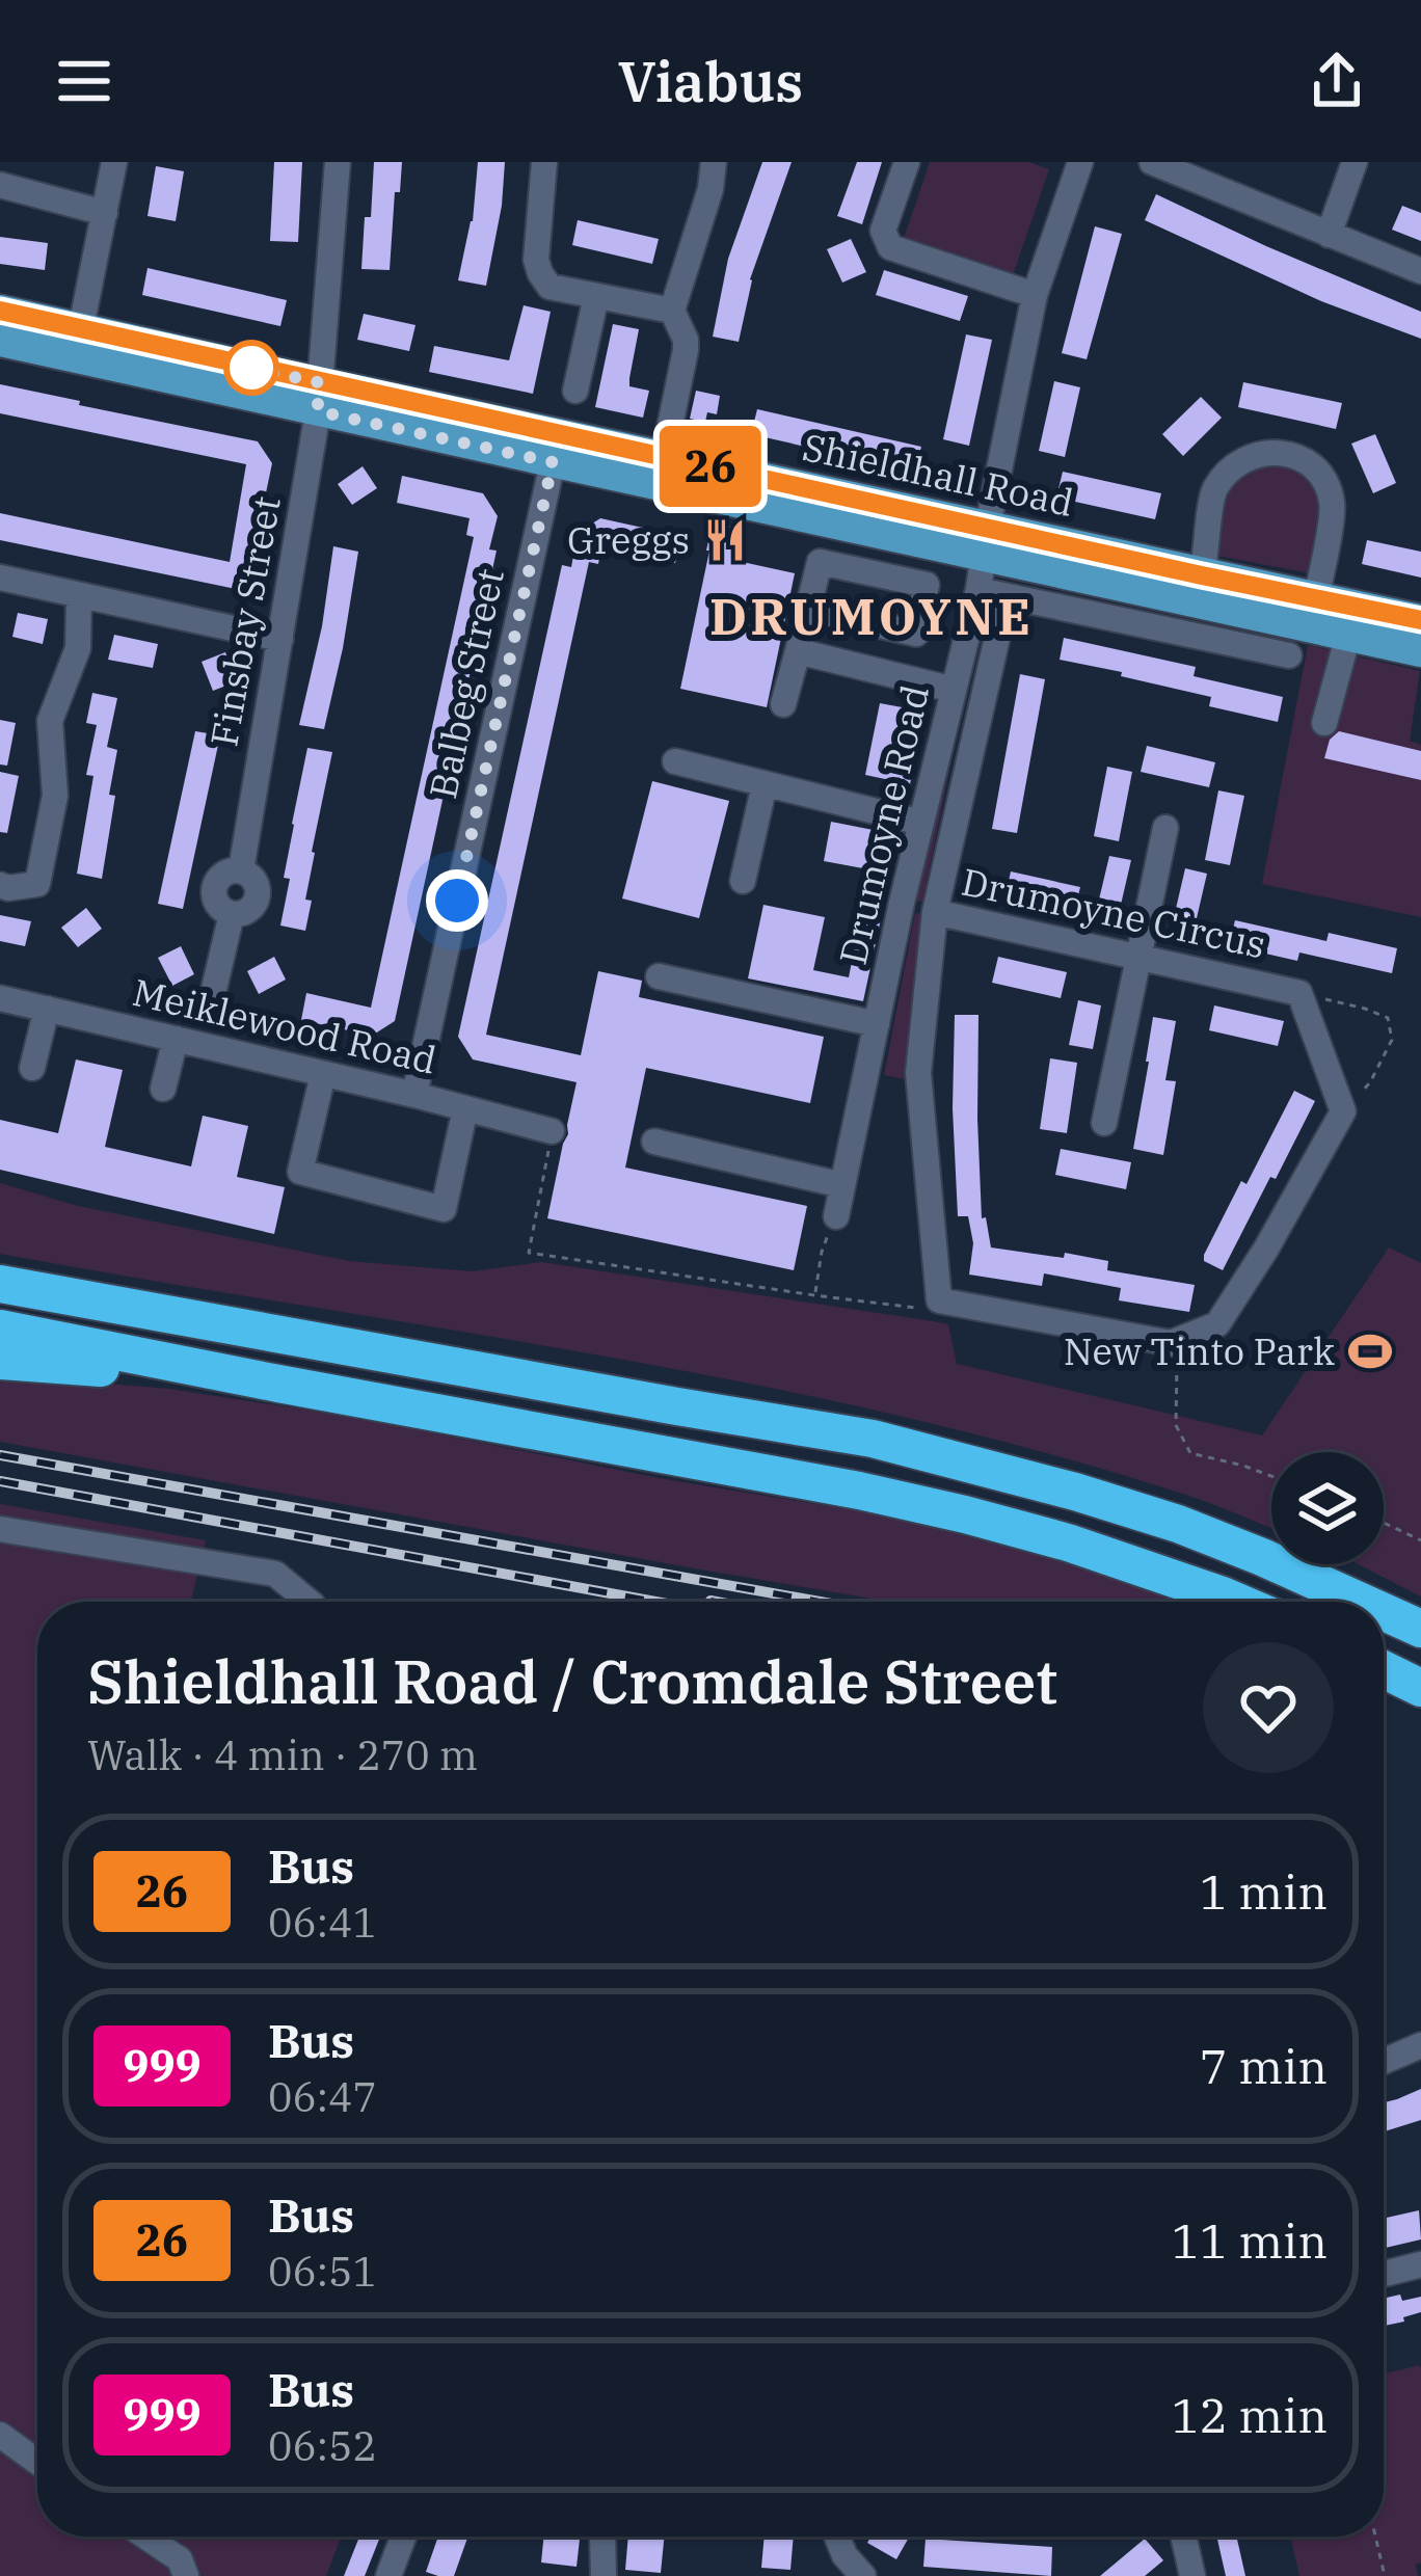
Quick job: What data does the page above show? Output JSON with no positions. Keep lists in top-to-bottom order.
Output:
{
  "streets": {
    "main road": ["Shieldhall Road"],
    "street": [
      "Finsbay Street",
      "Balbeg Street",
      "Drumoyne Road",
      "Drumoyne Circus",
      "Meiklewood Road"
    ]
  },
  "crossings": [
    ["Shieldhall Road", "Finsbay Street"],
    ["Shieldhall Road", "Balbeg Street"],
    ["Shieldhall Road", "Drumoyne Road"],
    ["Balbeg Street", "Meiklewood Road"],
    ["Drumoyne Road", "Drumoyne Circus"]
  ],
  "districts": ["DRUMOYNE"],
  "places": {
    "restaurant": ["Greggs"],
    "sports": ["New Tinto Park"]
  },
  "lines": ["bus line 26"],
  "page": {
    "header": "Viabus",
    "on_map": "26",
    "heading": ["Shieldhall Road / Cromdale Street", "Walk · 4 min · 270 m"],
    "list": [
      {
        "mark": "26",
        "name": "Bus",
        "note": "06:41",
        "value": "1 min"
      },
      {
        "mark": "999",
        "name": "Bus",
        "note": "06:47",
        "value": "7 min"
      },
      {
        "mark": "26",
        "name": "Bus",
        "note": "06:51",
        "value": "11 min"
      },
      {
        "mark": "999",
        "name": "Bus",
        "note": "06:52",
        "value": "12 min"
      }
    ]
  }
}
